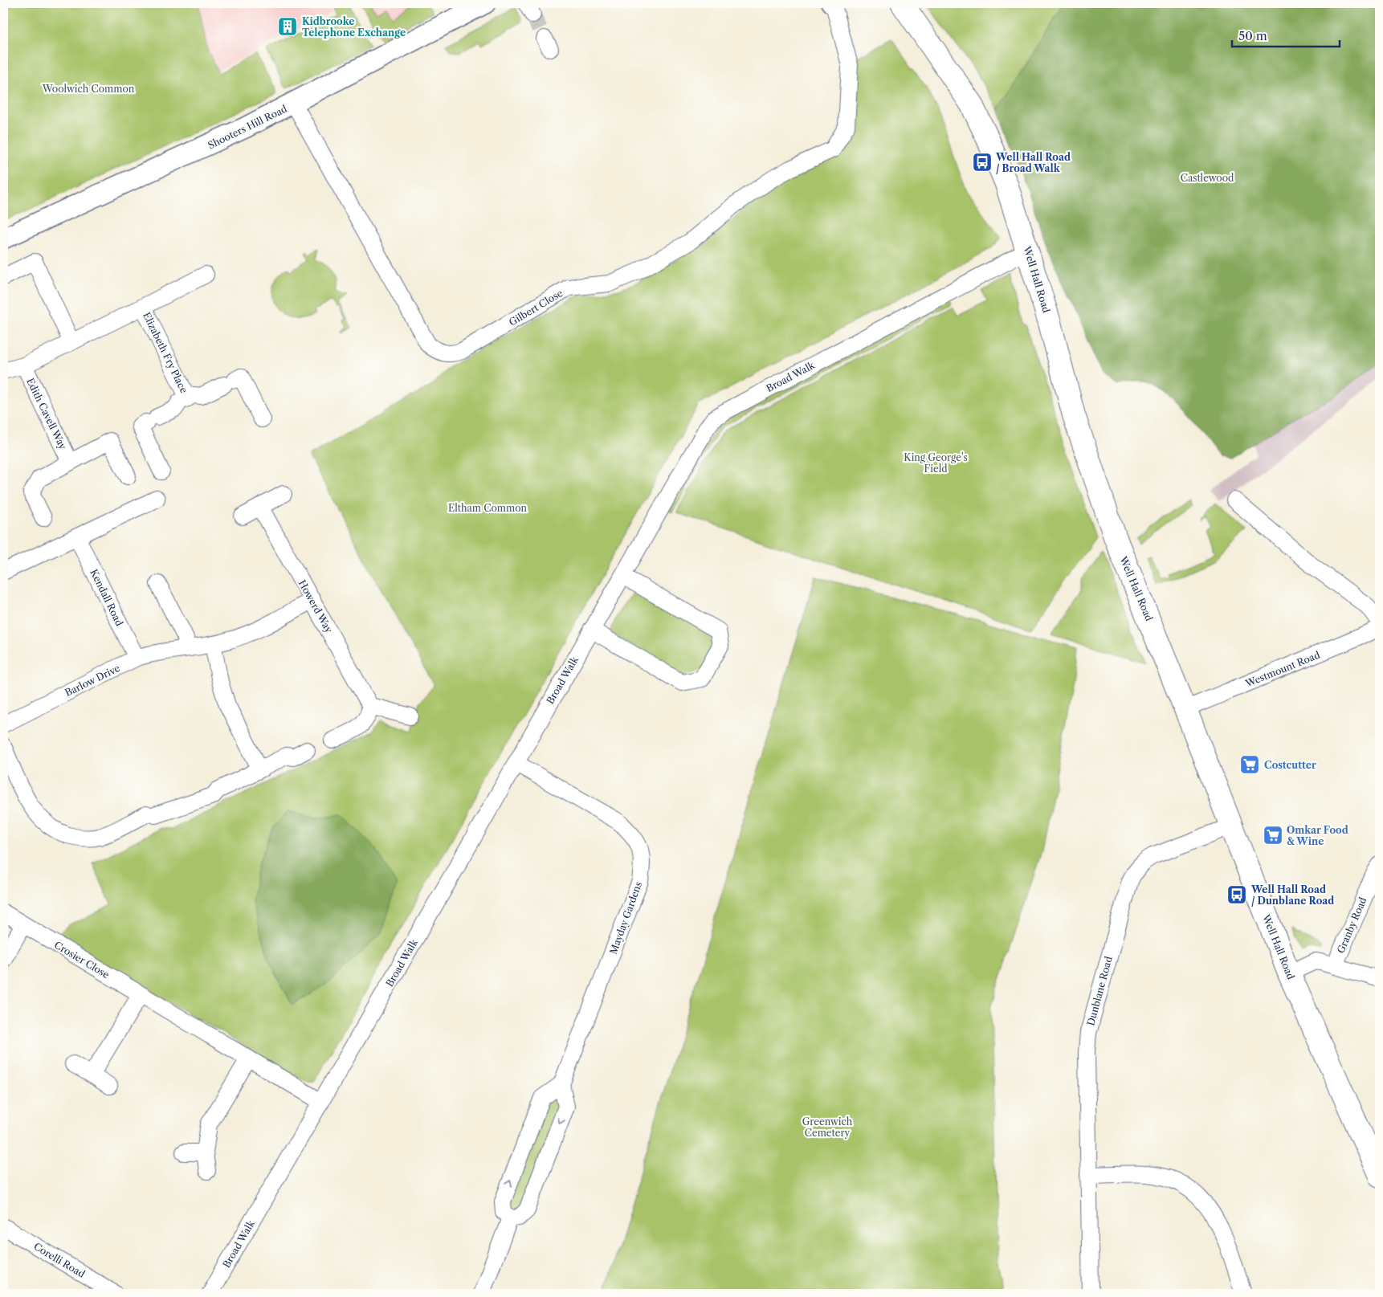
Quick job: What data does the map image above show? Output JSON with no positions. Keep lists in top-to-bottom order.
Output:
{
  "streets": {
    "highway": ["Well Hall Road"],
    "main road": ["Shooters Hill Road"],
    "street": [
      "Gilbert Close",
      "Elizabeth Fry Place",
      "Broad Walk",
      "Edith Cavell Way",
      "Kendall Road",
      "Howerd Way",
      "Westmount Road",
      "Barlow Drive",
      "Mayday Gardens",
      "Granby Road",
      "Crosier Close",
      "Dunblane Road",
      "Corelli Road"
    ]
  },
  "crossings": [
    ["Shooters Hill Road", "Gilbert Close"],
    ["Well Hall Road", "Broad Walk"],
    ["Well Hall Road", "Westmount Road"],
    ["Well Hall Road", "Dunblane Road"],
    ["Elizabeth Fry Place", "Edith Cavell Way"],
    ["Broad Walk", "Mayday Gardens"],
    ["Broad Walk", "Crosier Close"],
    ["Kendall Road", "Barlow Drive"],
    ["Howerd Way", "Barlow Drive"]
  ],
  "parks": [
    "Woolwich Common",
    "Castlewood",
    "King George's Field",
    "Eltham Common",
    "Greenwich Cemetery"
  ],
  "places": {
    "building": ["Kidbrooke Telephone Exchange"],
    "bus stop": ["Well Hall Road / Broad Walk", "Well Hall Road / Dunblane Road"],
    "supermarket": ["Costcutter", "Omkar Food & Wine"]
  },
  "scale_bar": "50 m"
}
